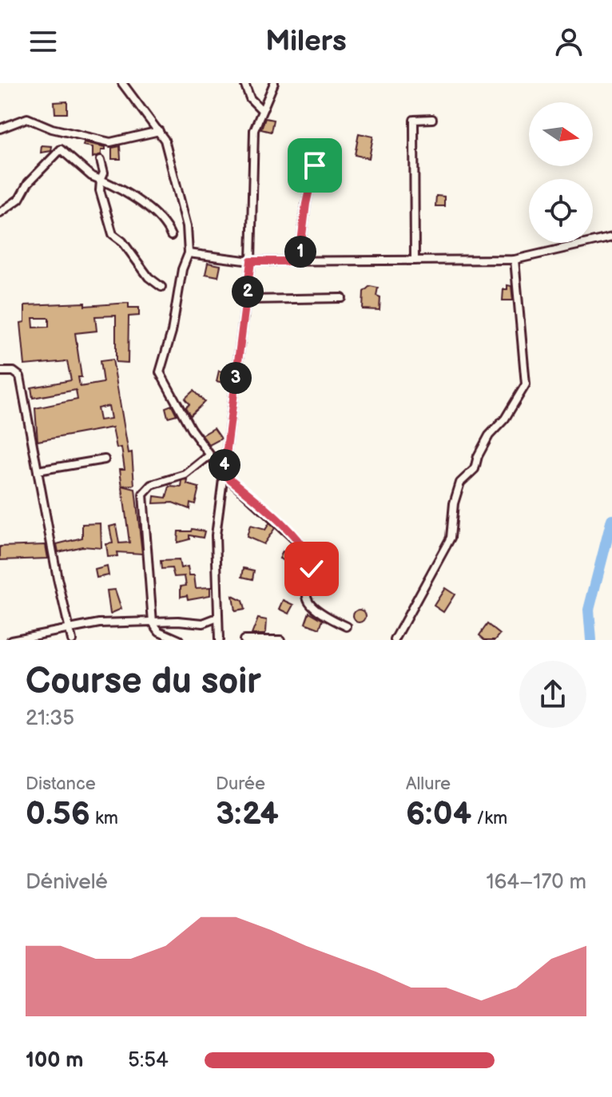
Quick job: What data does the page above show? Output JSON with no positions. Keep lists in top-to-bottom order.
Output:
{
  "north": "right",
  "page": {
    "header": "Milers",
    "pins": [
      "1",
      "2",
      "3",
      "4"
    ],
    "heading": ["Course du soir", "21:35"],
    "stats": [
      ["Distance", "0.56 km"],
      ["Durée", "3:24"],
      ["Allure", "6:04 /km"]
    ],
    "chart": ["Dénivelé", "164–170 m"],
    "list": [
      {
        "name": "100 m",
        "note": "5:54"
      }
    ]
  }
}
